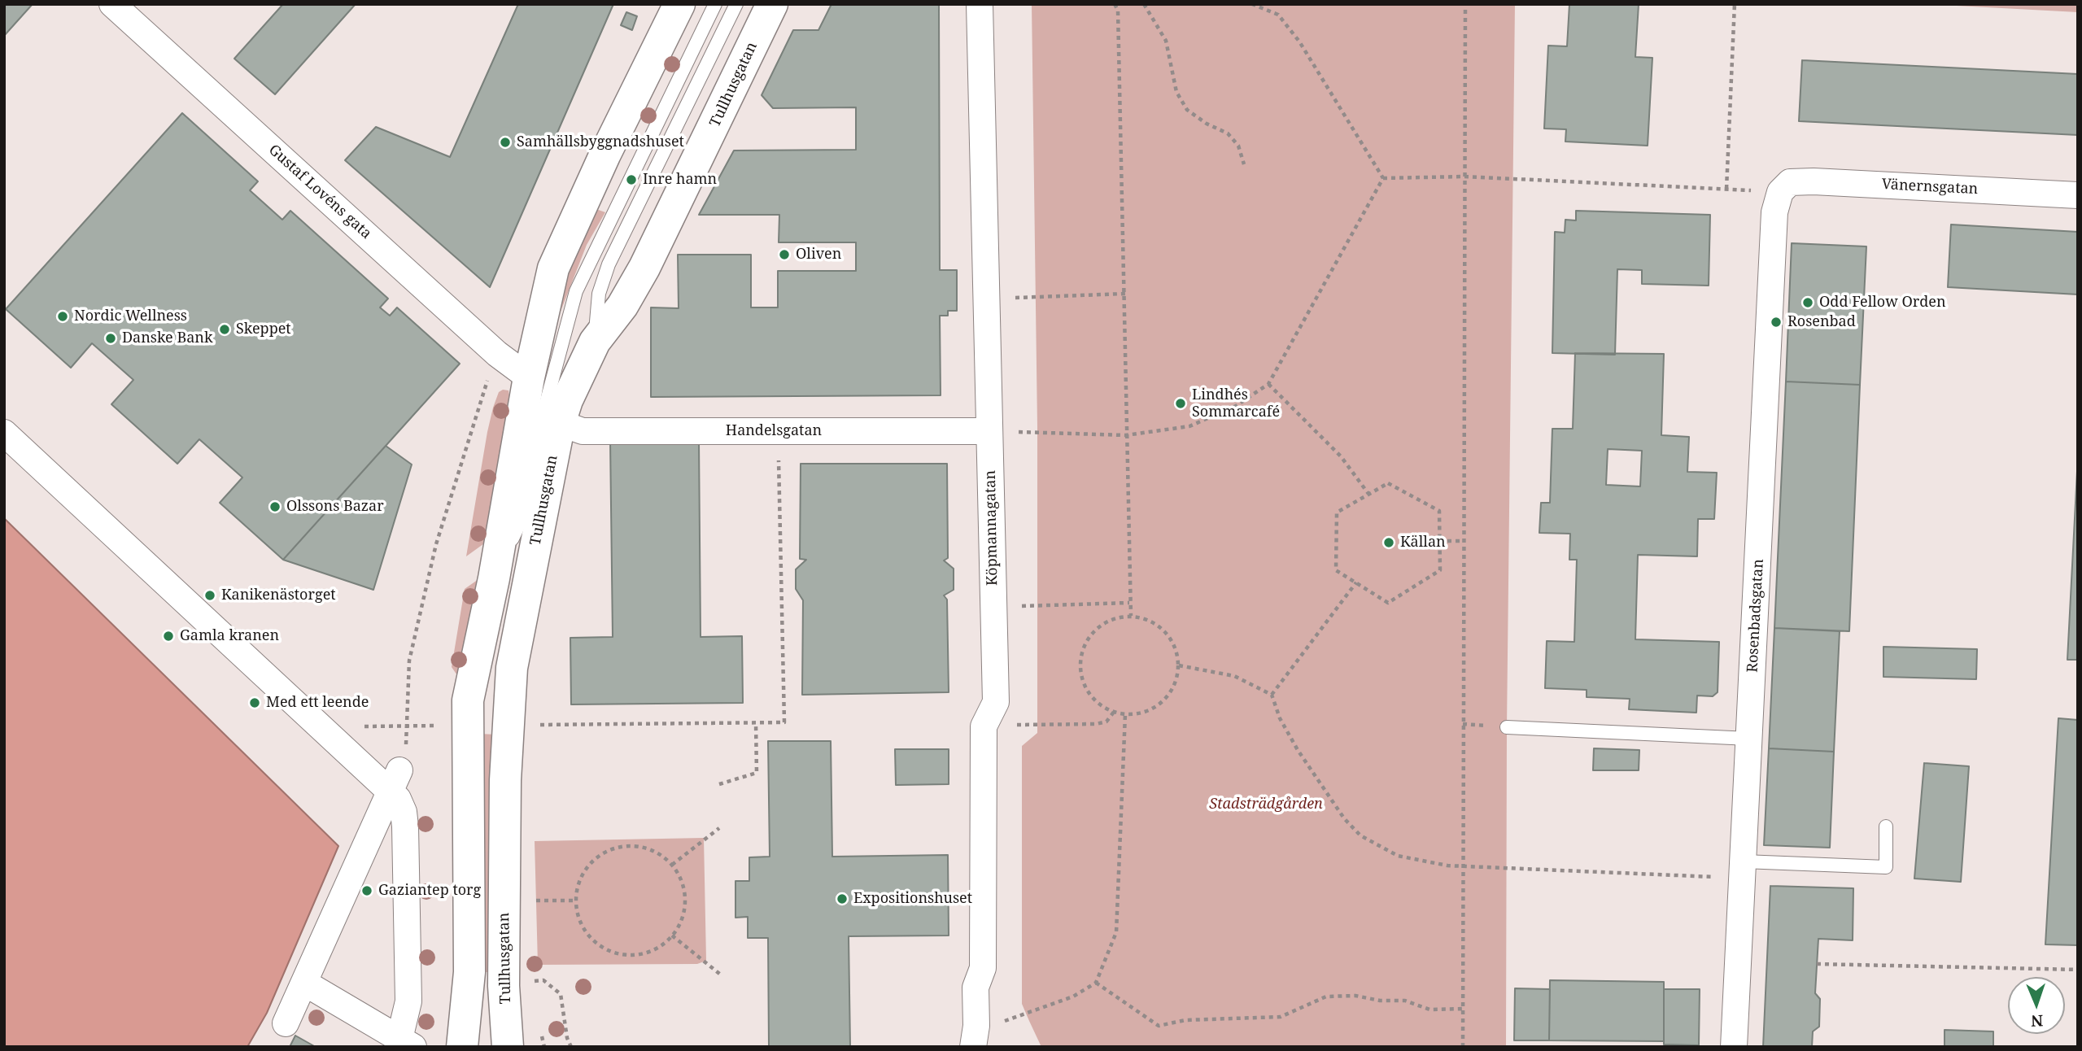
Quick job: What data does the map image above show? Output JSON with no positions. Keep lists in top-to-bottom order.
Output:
{
  "streets": {
    "street": [
      "Tullhusgatan",
      "Vänernsgatan",
      "Gustaf Lovéns gata",
      "Handelsgatan",
      "Köpmannagatan",
      "Rosenbadsgatan"
    ]
  },
  "crossings": [
    ["Tullhusgatan", "Handelsgatan"],
    ["Vänernsgatan", "Rosenbadsgatan"],
    ["Handelsgatan", "Köpmannagatan"]
  ],
  "parks": ["Stadsträdgården"],
  "places": [
    "Samhällsbyggnadshuset",
    "Inre hamn",
    "Oliven",
    "Odd Fellow Orden",
    "Nordic Wellness",
    "Rosenbad",
    "Skeppet",
    "Danske Bank",
    "Lindhés Sommarcafé",
    "Olssons Bazar",
    "Källan",
    "Kanikenästorget",
    "Gamla kranen",
    "Med ett leende",
    "Gaziantep torg",
    "Expositionshuset"
  ],
  "north": "bottom"
}
